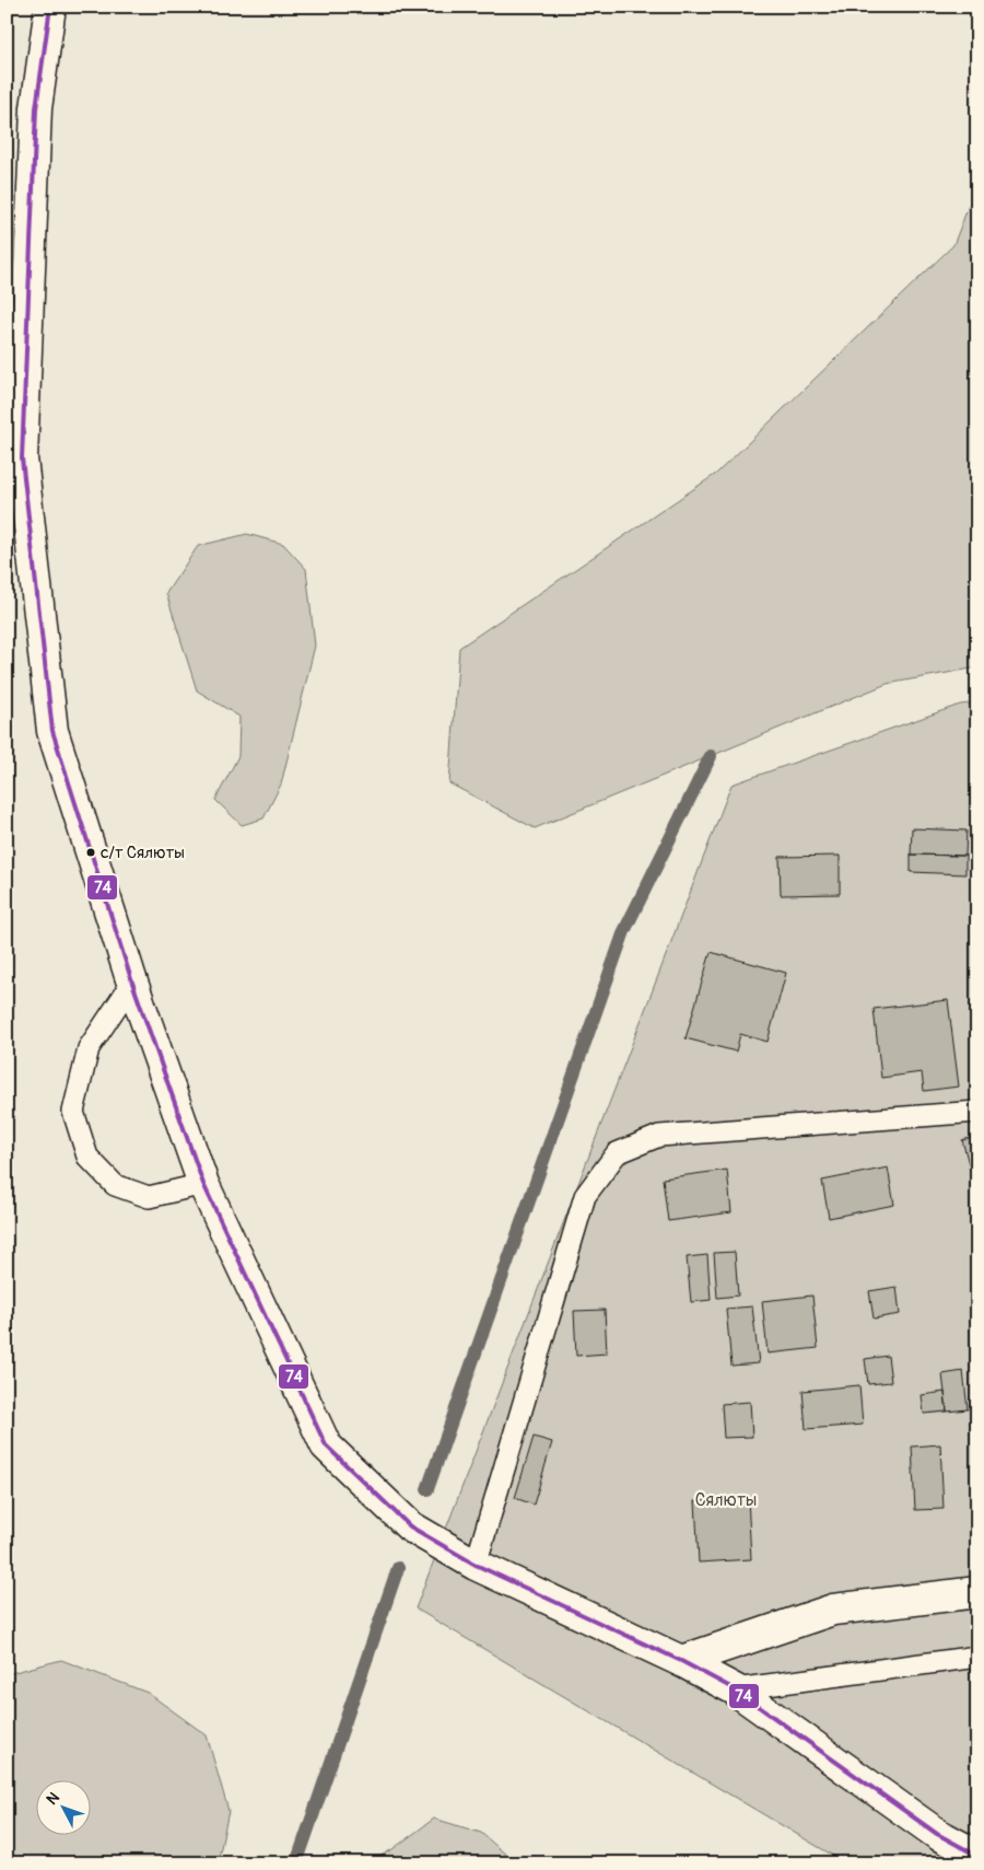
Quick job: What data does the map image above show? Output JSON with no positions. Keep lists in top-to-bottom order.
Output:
{
  "parks": ["Сялюты"],
  "places": ["с/т Сялюты"],
  "lines": ["transit line 74"],
  "north": "top left"
}
